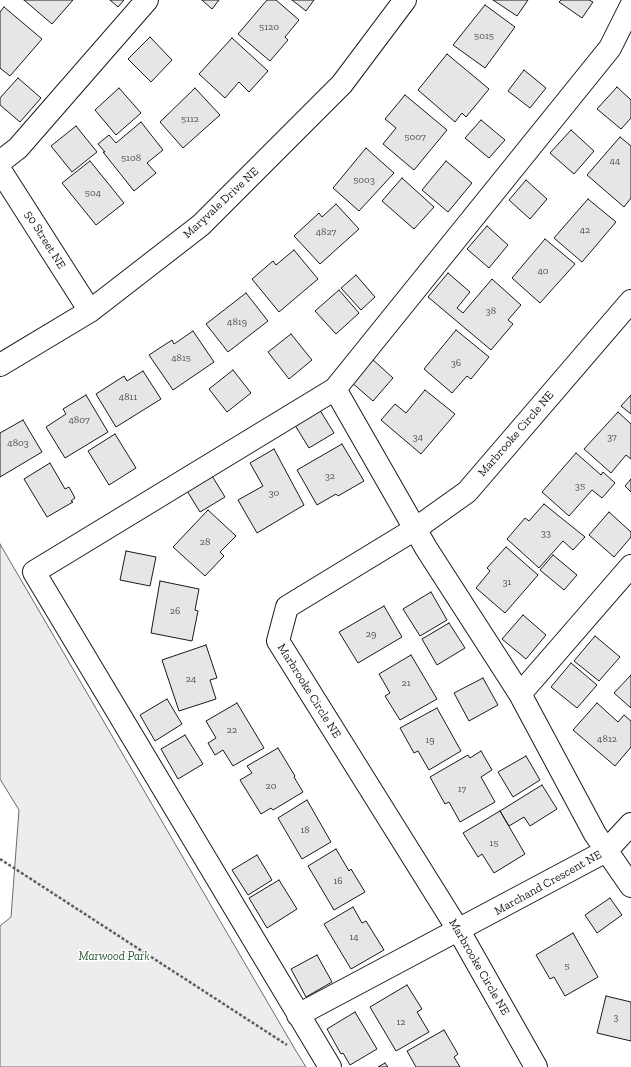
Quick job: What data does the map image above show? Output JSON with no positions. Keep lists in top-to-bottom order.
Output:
{
  "streets": {
    "street": [
      "Maryvale Drive NE",
      "50 Street NE",
      "Marbrooke Circle NE",
      "Marchand Crescent NE"
    ]
  },
  "crossings": [
    ["Maryvale Drive NE", "50 Street NE"],
    ["Marbrooke Circle NE", "Marchand Crescent NE"]
  ],
  "parks": ["Marwood Park"],
  "house_numbers": [
    "5120",
    "5015",
    "5112",
    "5007",
    "5108",
    "44",
    "5003",
    "504",
    "42",
    "4827",
    "40",
    "38",
    "4819",
    "4815",
    "36",
    "4811",
    "4807",
    "34",
    "37",
    "4803",
    "32",
    "35",
    "30",
    "33",
    "28",
    "31",
    "26",
    "29",
    "24",
    "21",
    "22",
    "4812",
    "19",
    "20",
    "17",
    "18",
    "15",
    "16",
    "14",
    "5",
    "3",
    "12"
  ]
}
